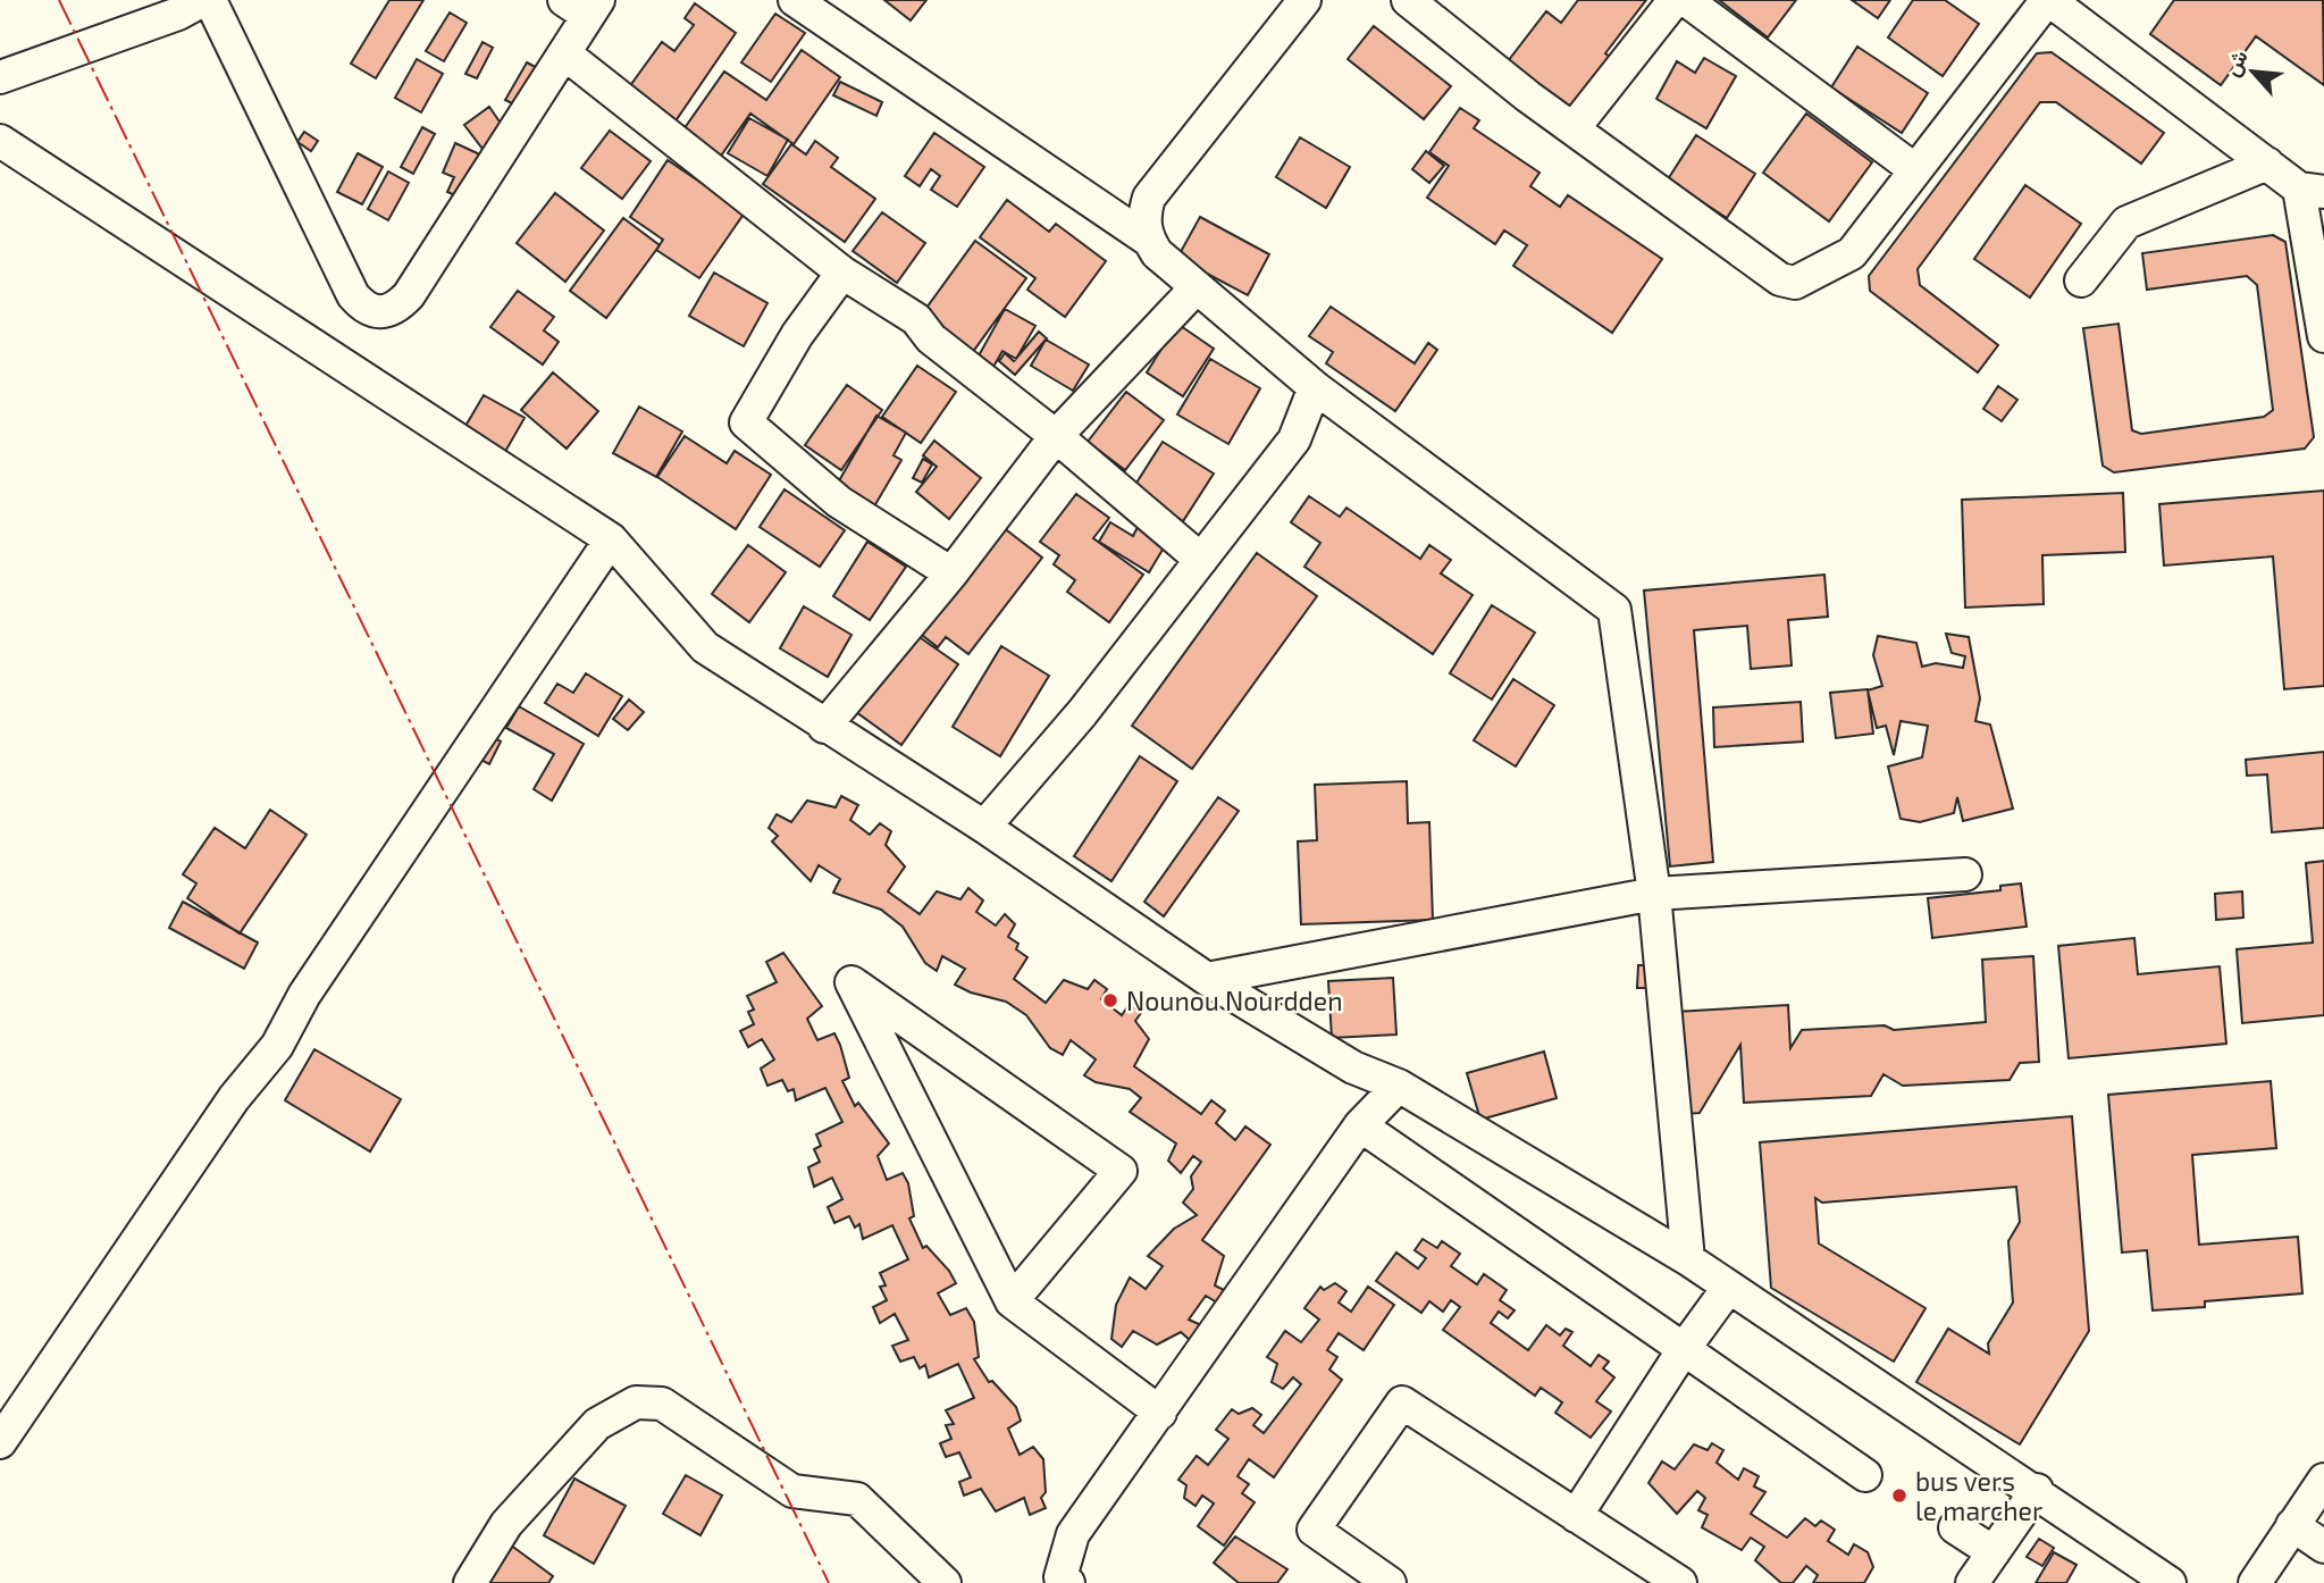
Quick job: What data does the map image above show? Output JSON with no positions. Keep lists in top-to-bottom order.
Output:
{
  "places": ["Nounou Nourdden", "bus vers le marcher"],
  "north": "top left"
}
